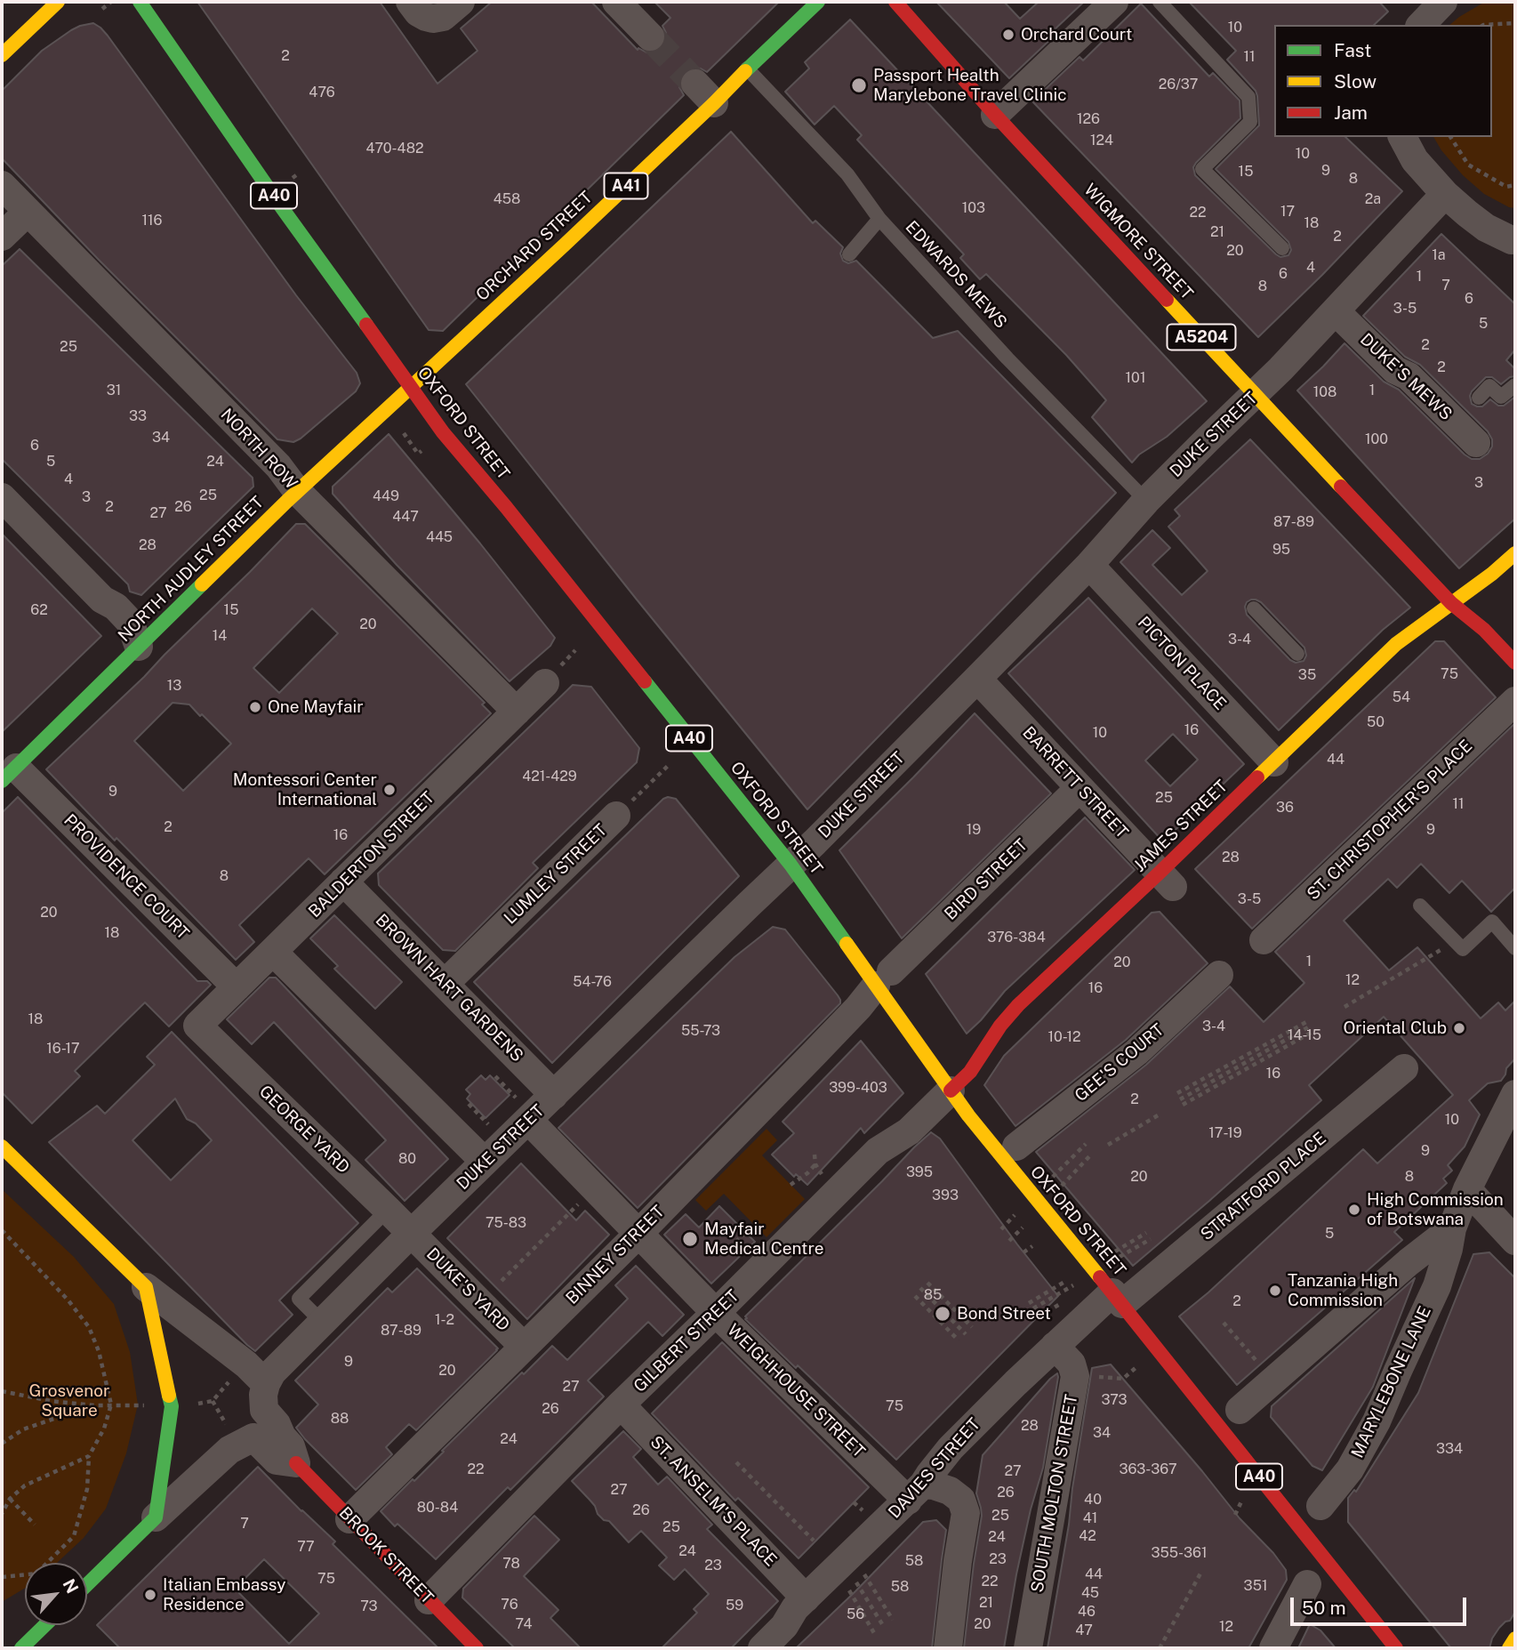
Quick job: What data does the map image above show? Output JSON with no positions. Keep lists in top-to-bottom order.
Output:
{
  "streets": {
    "main road": [
      "A41",
      "A40",
      "WIGMORE STREET",
      "ORCHARD STREET",
      "A5204",
      "OXFORD STREET",
      "NORTH AUDLEY STREET",
      "JAMES STREET",
      "BROOK STREET"
    ],
    "street": [
      "DUKE'S MEWS",
      "DUKE STREET",
      "NORTH ROW",
      "PICTON PLACE",
      "BARRETT STREET",
      "ST. CHRISTOPHER'S PLACE",
      "BALDERTON STREET",
      "LUMLEY STREET",
      "PROVIDENCE COURT",
      "BIRD STREET",
      "BROWN HART GARDENS",
      "GEE'S COURT",
      "GEORGE YARD",
      "STRATFORD PLACE",
      "BINNEY STREET",
      "DUKE'S YARD",
      "GILBERT STREET",
      "MARYLEBONE LANE",
      "WEIGHHOUSE STREET",
      "DAVIES STREET",
      "SOUTH MOLTON STREET",
      "ST. ANSELM'S PLACE"
    ],
    "lane": ["EDWARDS MEWS"]
  },
  "crossings": [
    ["WIGMORE STREET", "DUKE STREET"],
    ["WIGMORE STREET", "JAMES STREET"],
    ["ORCHARD STREET", "EDWARDS MEWS"],
    ["ORCHARD STREET", "OXFORD STREET"],
    ["ORCHARD STREET", "NORTH AUDLEY STREET"],
    ["EDWARDS MEWS", "DUKE STREET"],
    ["DUKE'S MEWS", "DUKE STREET"],
    ["OXFORD STREET", "DUKE STREET"],
    ["OXFORD STREET", "NORTH AUDLEY STREET"],
    ["OXFORD STREET", "JAMES STREET"],
    ["OXFORD STREET", "BIRD STREET"],
    ["OXFORD STREET", "STRATFORD PLACE"],
    ["OXFORD STREET", "BINNEY STREET"],
    ["OXFORD STREET", "GILBERT STREET"],
    ["OXFORD STREET", "DAVIES STREET"],
    ["DUKE STREET", "PICTON PLACE"],
    ["DUKE STREET", "BARRETT STREET"],
    ["DUKE STREET", "BROWN HART GARDENS"],
    ["DUKE STREET", "GEORGE YARD"],
    ["DUKE STREET", "DUKE'S YARD"],
    ["DUKE STREET", "WEIGHHOUSE STREET"],
    ["DUKE STREET", "BROOK STREET"],
    ["NORTH ROW", "NORTH AUDLEY STREET"],
    ["NORTH ROW", "BALDERTON STREET"],
    ["NORTH AUDLEY STREET", "PROVIDENCE COURT"],
    ["PICTON PLACE", "JAMES STREET"],
    ["BARRETT STREET", "JAMES STREET"],
    ["BARRETT STREET", "BIRD STREET"],
    ["JAMES STREET", "GILBERT STREET"],
    ["BALDERTON STREET", "PROVIDENCE COURT"],
    ["BALDERTON STREET", "BROWN HART GARDENS"],
    ["BALDERTON STREET", "GEORGE YARD"],
    ["LUMLEY STREET", "BROWN HART GARDENS"],
    ["BIRD STREET", "BINNEY STREET"],
    ["GEORGE YARD", "DUKE'S YARD"],
    ["STRATFORD PLACE", "DAVIES STREET"],
    ["BINNEY STREET", "DUKE'S YARD"],
    ["BINNEY STREET", "WEIGHHOUSE STREET"],
    ["BINNEY STREET", "BROOK STREET"],
    ["GILBERT STREET", "WEIGHHOUSE STREET"],
    ["GILBERT STREET", "ST. ANSELM'S PLACE"],
    ["GILBERT STREET", "BROOK STREET"],
    ["WEIGHHOUSE STREET", "DAVIES STREET"],
    ["DAVIES STREET", "SOUTH MOLTON STREET"],
    ["DAVIES STREET", "ST. ANSELM'S PLACE"]
  ],
  "parks": ["Grosvenor Square"],
  "places": [
    "Orchard Court",
    "Passport Health Marylebone Travel Clinic",
    "One Mayfair",
    "Montessori Center International",
    "Oriental Club",
    "High Commission of Botswana",
    "Mayfair Medical Centre",
    "Tanzania High Commission",
    "Bond Street",
    "Italian Embassy Residence"
  ],
  "house_numbers": [
    "10",
    "2",
    "11",
    "26/37",
    "476",
    "126",
    "124",
    "470-482",
    "10",
    "9",
    "15",
    "8",
    "458",
    "2a",
    "103",
    "17",
    "22",
    "116",
    "18",
    "21",
    "2",
    "20",
    "1a",
    "4",
    "6",
    "1",
    "7",
    "8",
    "6",
    "3-5",
    "5",
    "2",
    "25",
    "2",
    "101",
    "31",
    "1",
    "108",
    "33",
    "34",
    "100",
    "6",
    "5",
    "24",
    "4",
    "3",
    "25",
    "449",
    "3",
    "2",
    "26",
    "27",
    "447",
    "87-89",
    "445",
    "28",
    "95",
    "62",
    "15",
    "20",
    "14",
    "3-4",
    "75",
    "35",
    "13",
    "54",
    "50",
    "16",
    "10",
    "44",
    "421-429",
    "9",
    "25",
    "11",
    "36",
    "2",
    "19",
    "9",
    "16",
    "28",
    "8",
    "3-5",
    "20",
    "18",
    "376-384",
    "1",
    "20",
    "12",
    "54-76",
    "16",
    "18",
    "3-4",
    "55-73",
    "14-15",
    "10-12",
    "16-17",
    "16",
    "399-403",
    "2",
    "10",
    "17-19",
    "9",
    "80",
    "395",
    "20",
    "8",
    "393",
    "75-83",
    "5",
    "85",
    "2",
    "1-2",
    "87-89",
    "9",
    "20",
    "27",
    "373",
    "75",
    "26",
    "88",
    "28",
    "34",
    "24",
    "334",
    "22",
    "363-367",
    "27",
    "27",
    "26",
    "40",
    "80-84",
    "26",
    "25",
    "41",
    "7",
    "25",
    "42",
    "24",
    "77",
    "24",
    "355-361",
    "23",
    "58",
    "78",
    "23",
    "44",
    "75",
    "22",
    "351",
    "58",
    "45",
    "21",
    "76",
    "59",
    "73",
    "46",
    "56",
    "74",
    "20",
    "12",
    "47"
  ],
  "legend": ["Fast", "Slow", "Jam"],
  "scale_bar": "50 m",
  "north": "top right"
}
